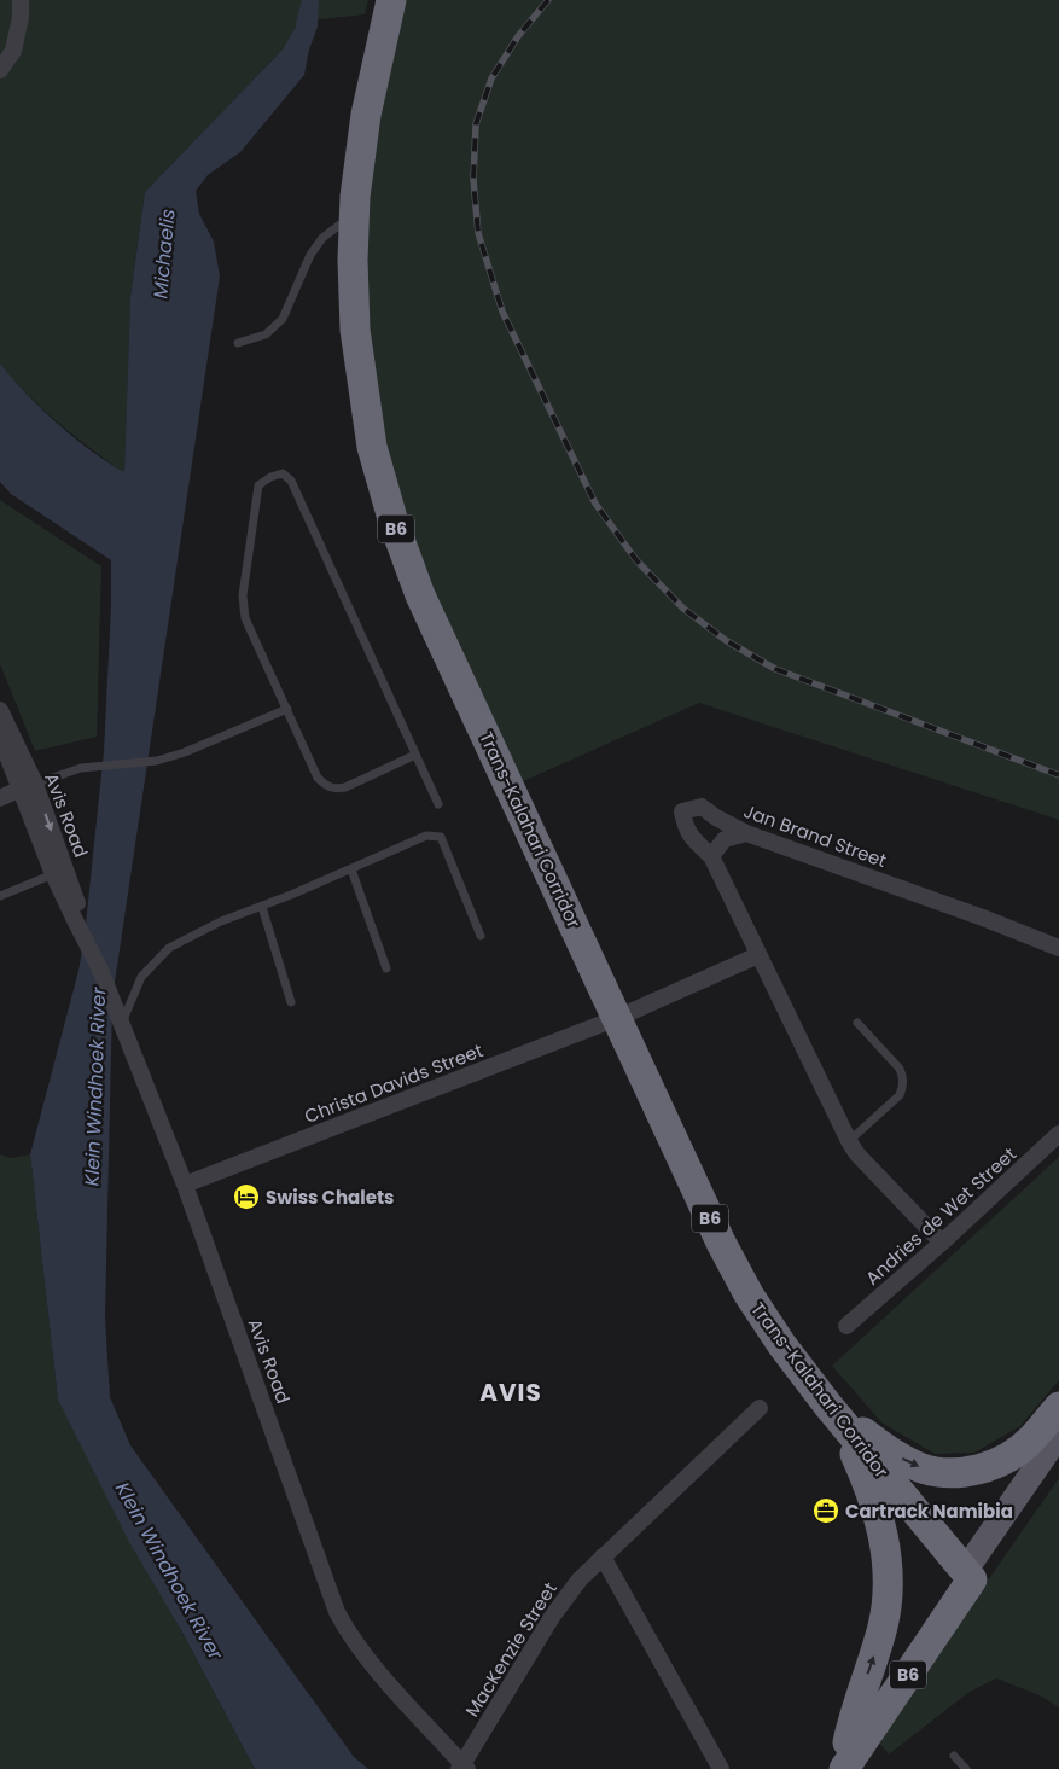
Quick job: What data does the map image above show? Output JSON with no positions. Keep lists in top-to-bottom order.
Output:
{
  "streets": {
    "highway": ["B6", "Trans-Kalahari Corridor"],
    "street": [
      "Avis Road",
      "Jan Brand Street",
      "Christa Davids Street",
      "Andries de Wet Street",
      "MacKenzie Street"
    ]
  },
  "crossings": [
    ["B6", "Trans-Kalahari Corridor"],
    ["Avis Road", "Christa Davids Street"],
    ["Avis Road", "MacKenzie Street"],
    ["Trans-Kalahari Corridor", "Christa Davids Street"],
    ["Jan Brand Street", "Andries de Wet Street"]
  ],
  "districts": ["AVIS"],
  "water": ["Michaelis", "Klein Windhoek River"],
  "places": {
    "hotel": ["Swiss Chalets"],
    "office": ["Cartrack Namibia"]
  }
}
